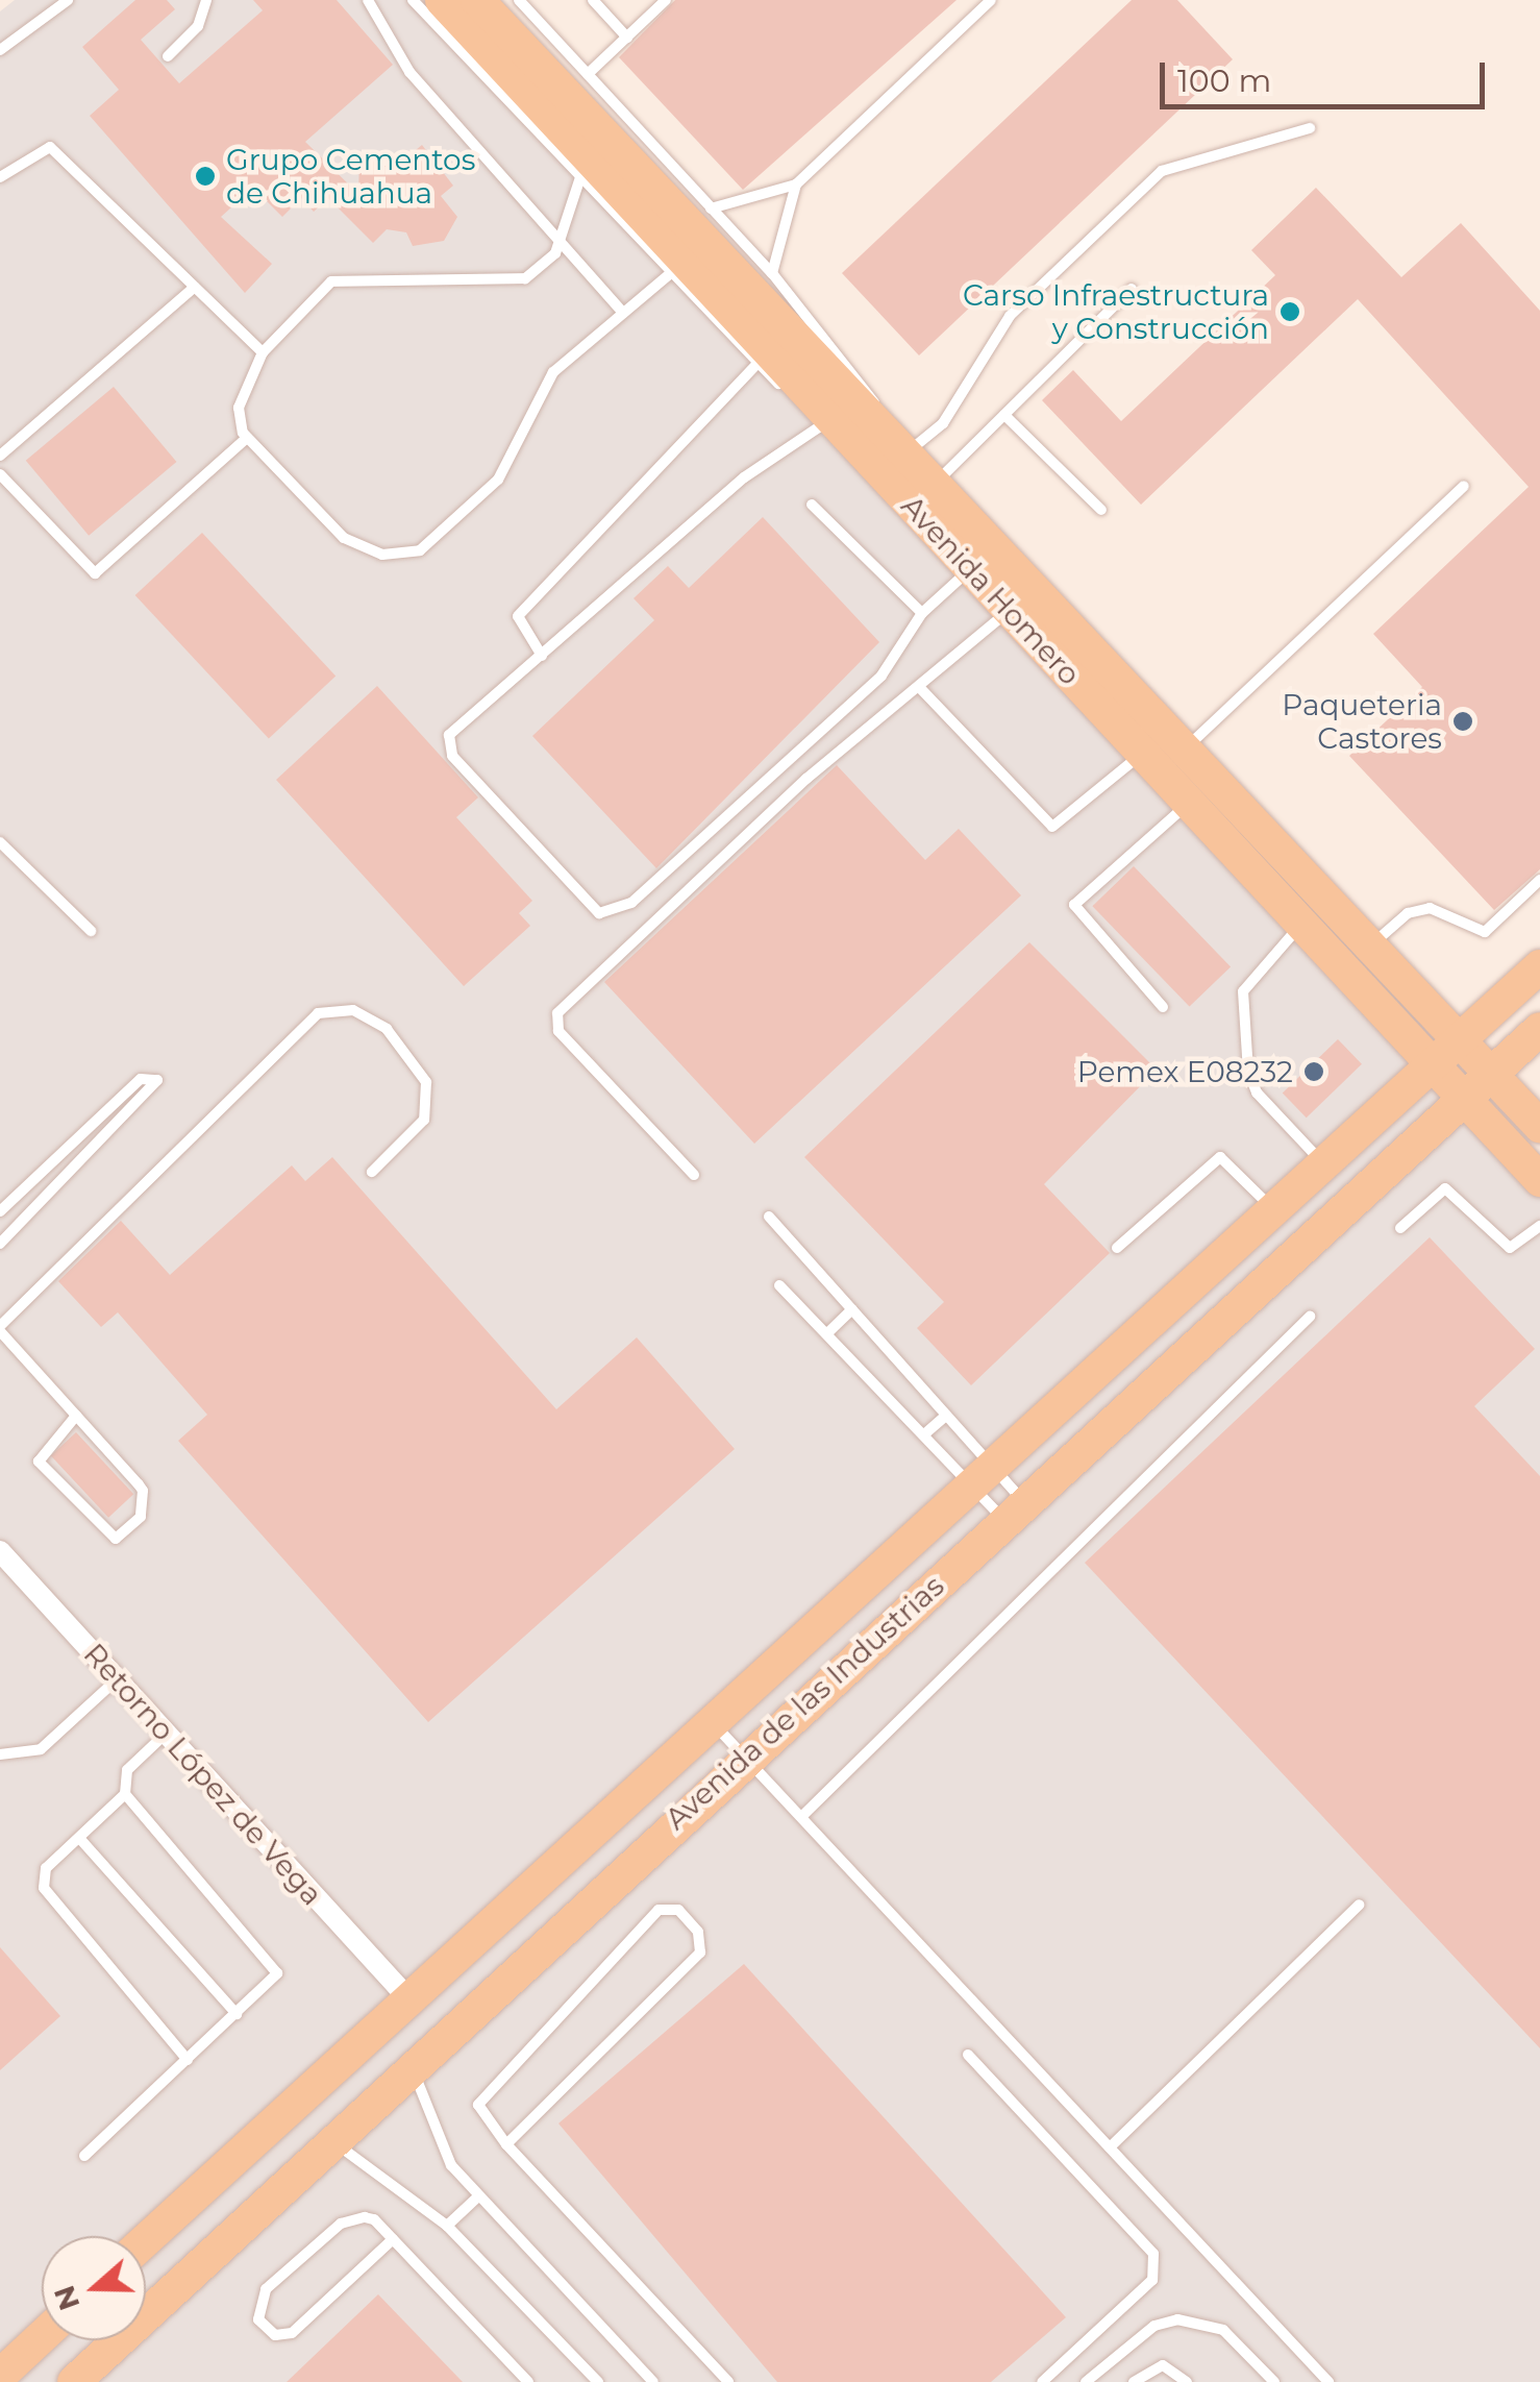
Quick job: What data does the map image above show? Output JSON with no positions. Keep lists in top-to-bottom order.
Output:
{
  "streets": {
    "main road": ["Avenida Homero", "Avenida de las Industrias"],
    "street": ["Retorno López de Vega"]
  },
  "crossings": [
    ["Avenida Homero", "Avenida de las Industrias"],
    ["Avenida de las Industrias", "Retorno López de Vega"]
  ],
  "places": [
    "Grupo Cementos de Chihuahua",
    "Carso Infraestructura y Construcción",
    "Paqueteria Castores",
    "Pemex E08232"
  ],
  "scale_bar": "100 m",
  "north": "left"
}
